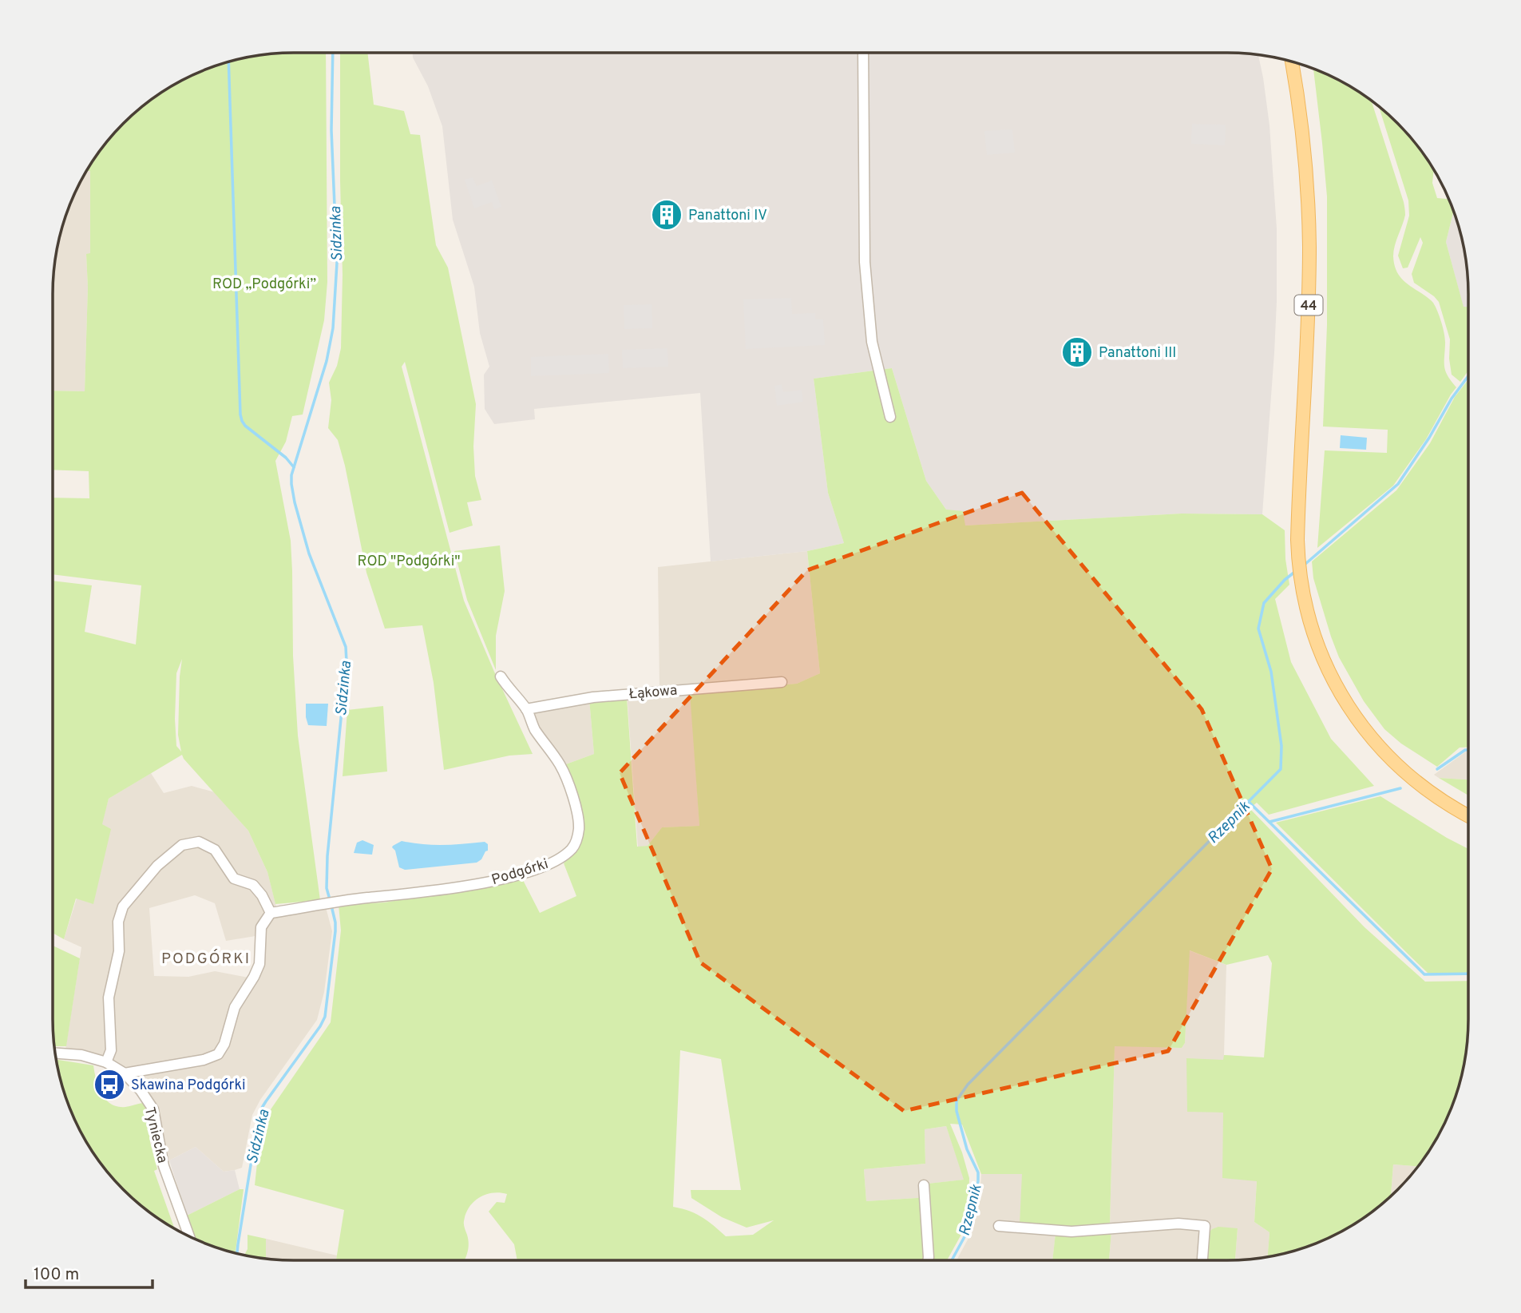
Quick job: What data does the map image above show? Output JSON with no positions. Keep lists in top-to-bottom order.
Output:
{
  "streets": {
    "main road": ["44"],
    "street": ["Łąkowa", "Podgórki", "Tyniecka"]
  },
  "crossings": [
    ["Łąkowa", "Podgórki"]
  ],
  "districts": ["PODGÓRKI"],
  "water": ["Sidzinka", "Rzepnik"],
  "parks": ["ROD „Podgórki”", "ROD \"Podgórki\""],
  "places": {
    "building": ["Panattoni IV", "Panattoni III"],
    "bus stop": ["Skawina Podgórki"]
  },
  "scale_bar": "100 m"
}
